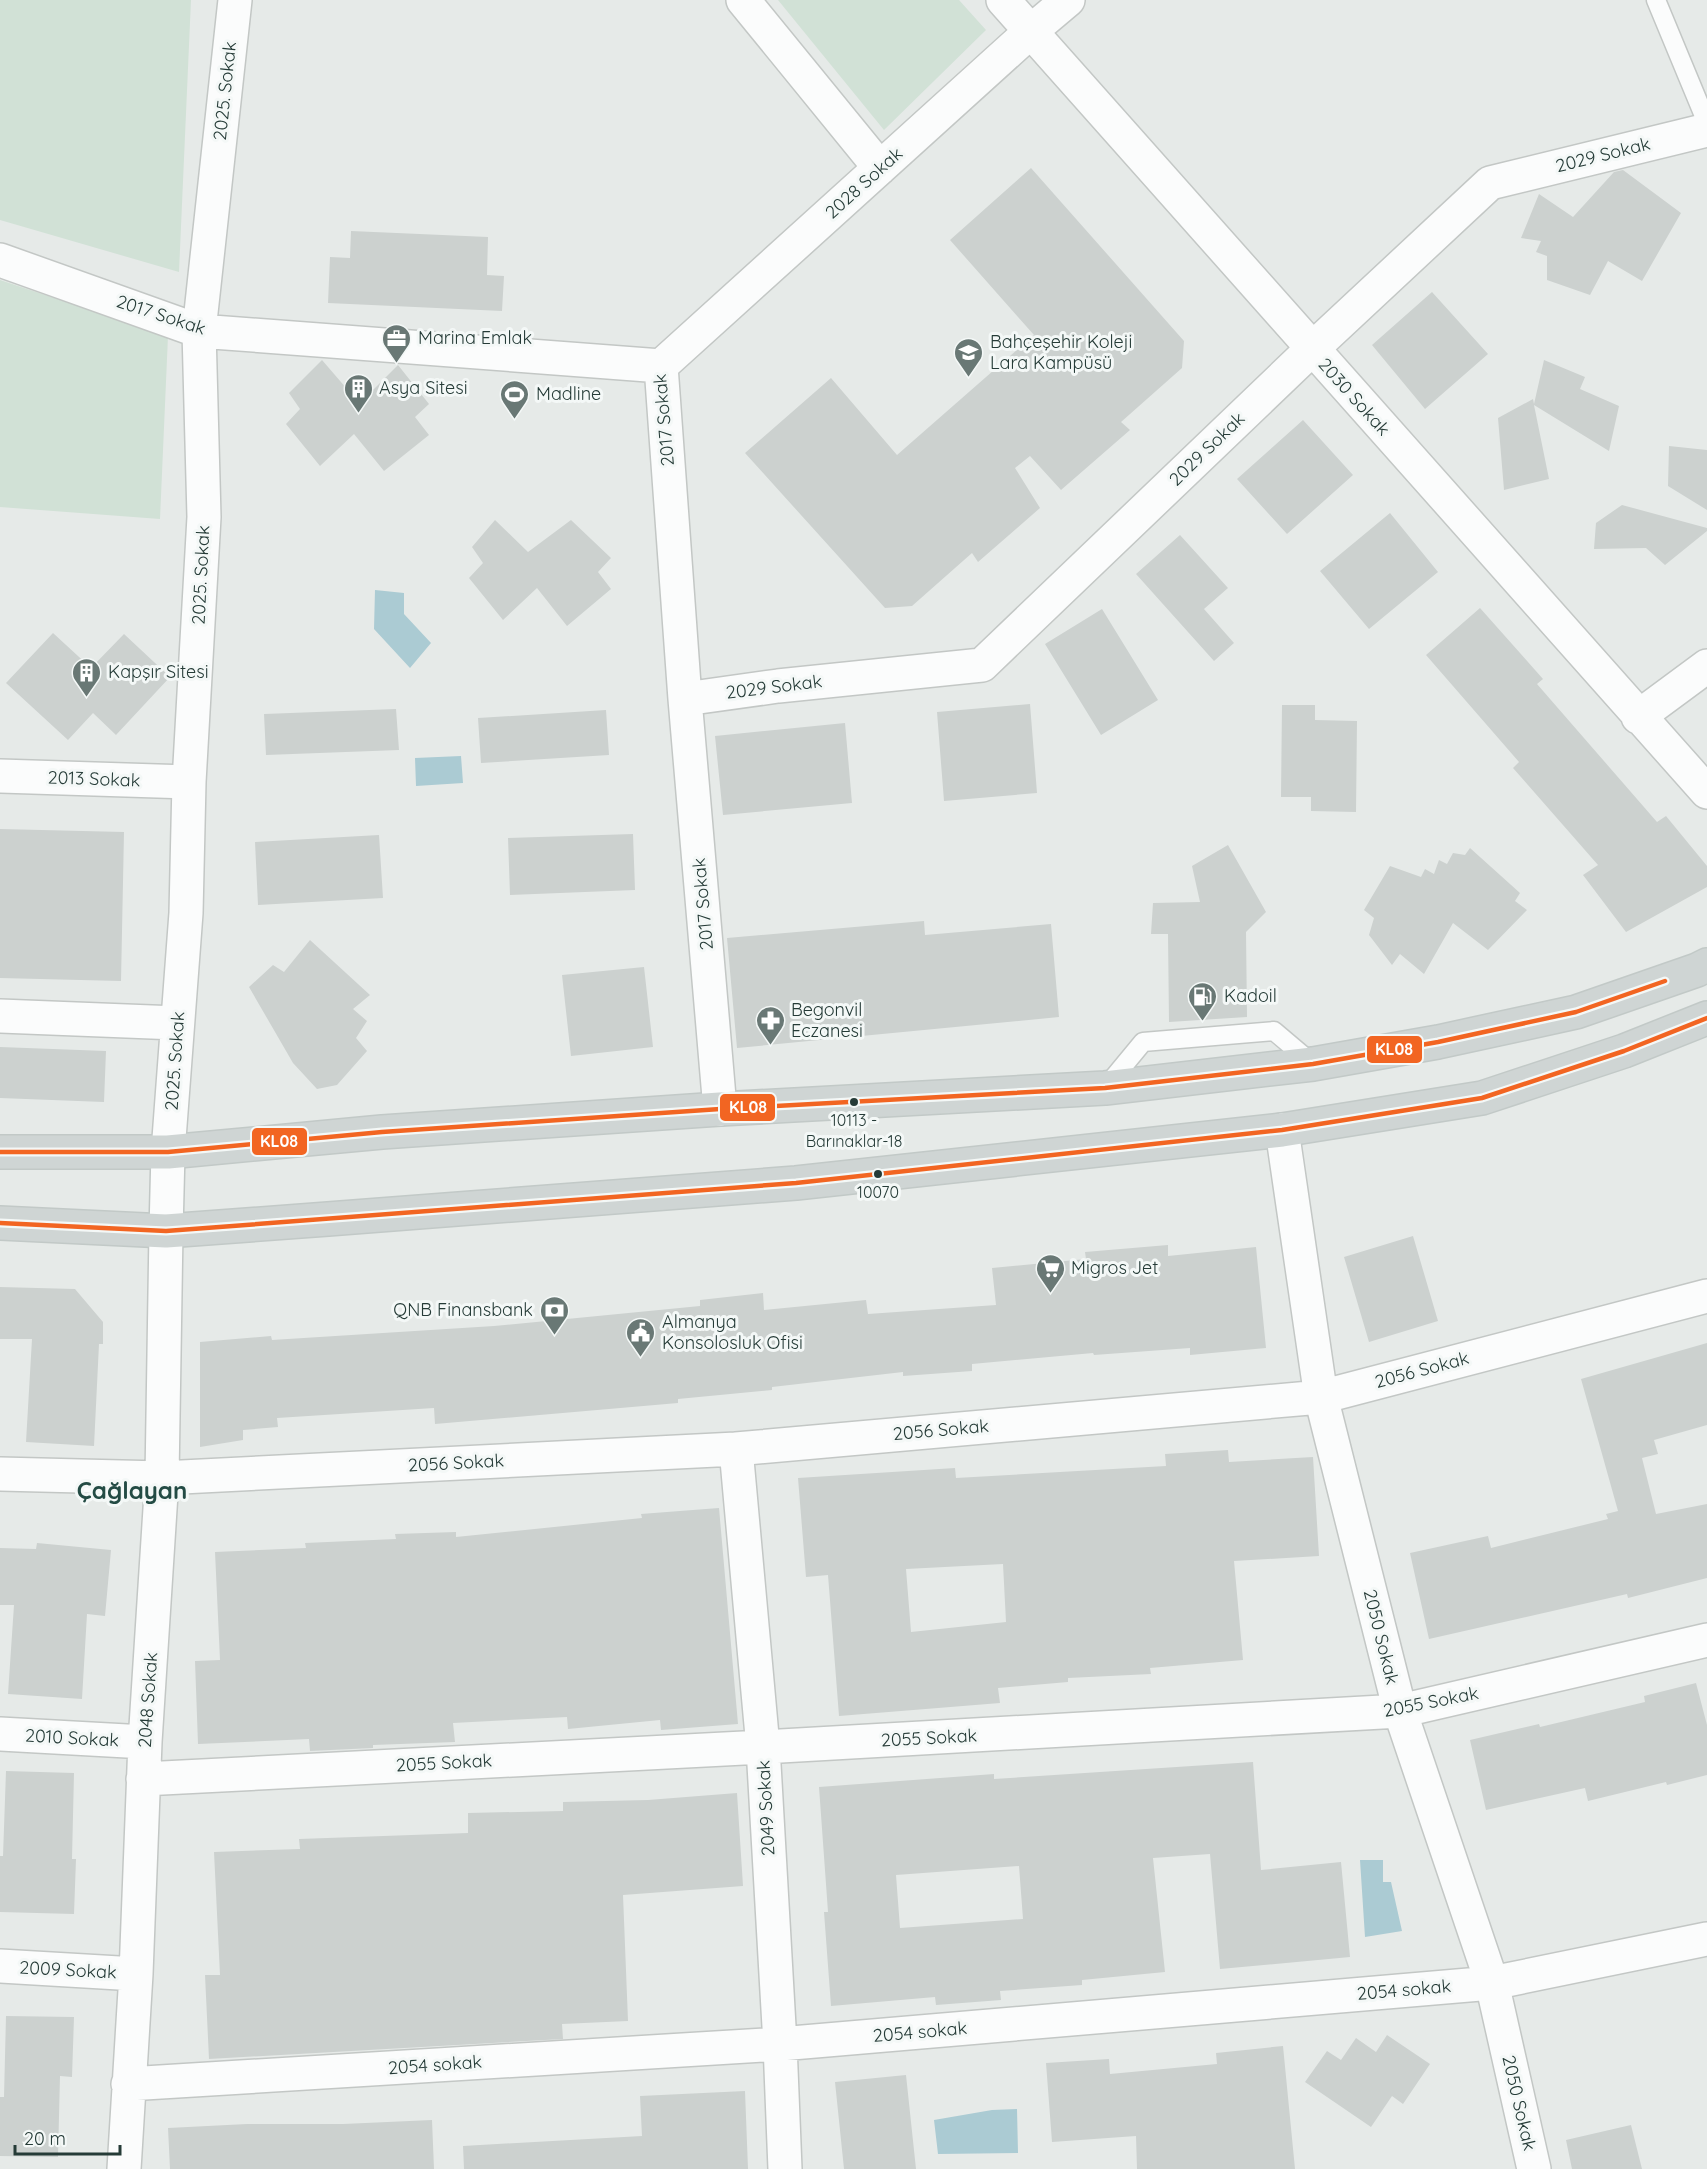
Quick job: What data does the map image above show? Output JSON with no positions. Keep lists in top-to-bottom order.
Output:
{
  "streets": {
    "street": [
      "2025. Sokak",
      "2029 Sokak",
      "2028 Sokak",
      "2017 Sokak",
      "2030 Sokak",
      "2013 Sokak",
      "2056 Sokak",
      "2050 Sokak",
      "2048 Sokak",
      "2055 Sokak",
      "2010 Sokak",
      "2049 Sokak",
      "2009 Sokak",
      "2054 sokak"
    ]
  },
  "crossings": [
    ["2025. Sokak", "2017 Sokak"],
    ["2025. Sokak", "2013 Sokak"],
    ["2025. Sokak", "2048 Sokak"],
    ["2029 Sokak", "2017 Sokak"],
    ["2029 Sokak", "2030 Sokak"],
    ["2028 Sokak", "2017 Sokak"],
    ["2028 Sokak", "2030 Sokak"],
    ["2056 Sokak", "2050 Sokak"],
    ["2056 Sokak", "2048 Sokak"],
    ["2056 Sokak", "2049 Sokak"],
    ["2050 Sokak", "2055 Sokak"],
    ["2050 Sokak", "2054 sokak"],
    ["2048 Sokak", "2055 Sokak"],
    ["2048 Sokak", "2010 Sokak"],
    ["2048 Sokak", "2009 Sokak"],
    ["2048 Sokak", "2054 sokak"],
    ["2055 Sokak", "2049 Sokak"],
    ["2049 Sokak", "2054 sokak"]
  ],
  "districts": ["Çağlayan"],
  "places": {
    "office": ["Marina Emlak"],
    "school or university": ["Bahçeşehir Koleji Lara Kampüsü"],
    "building": ["Asya Sitesi", "Kapşır Sitesi"],
    "sports": ["Madline"],
    "fuel station": ["Kadoil"],
    "pharmacy": ["Begonvil Eczanesi"],
    "other": ["10113 - Barınaklar-18", "10070"],
    "supermarket": ["Migros Jet"],
    "bank": ["QNB Finansbank"],
    "public building": ["Almanya Konsolosluk Ofisi"]
  },
  "lines": ["transit line KL08"],
  "scale_bar": "20 m"
}
